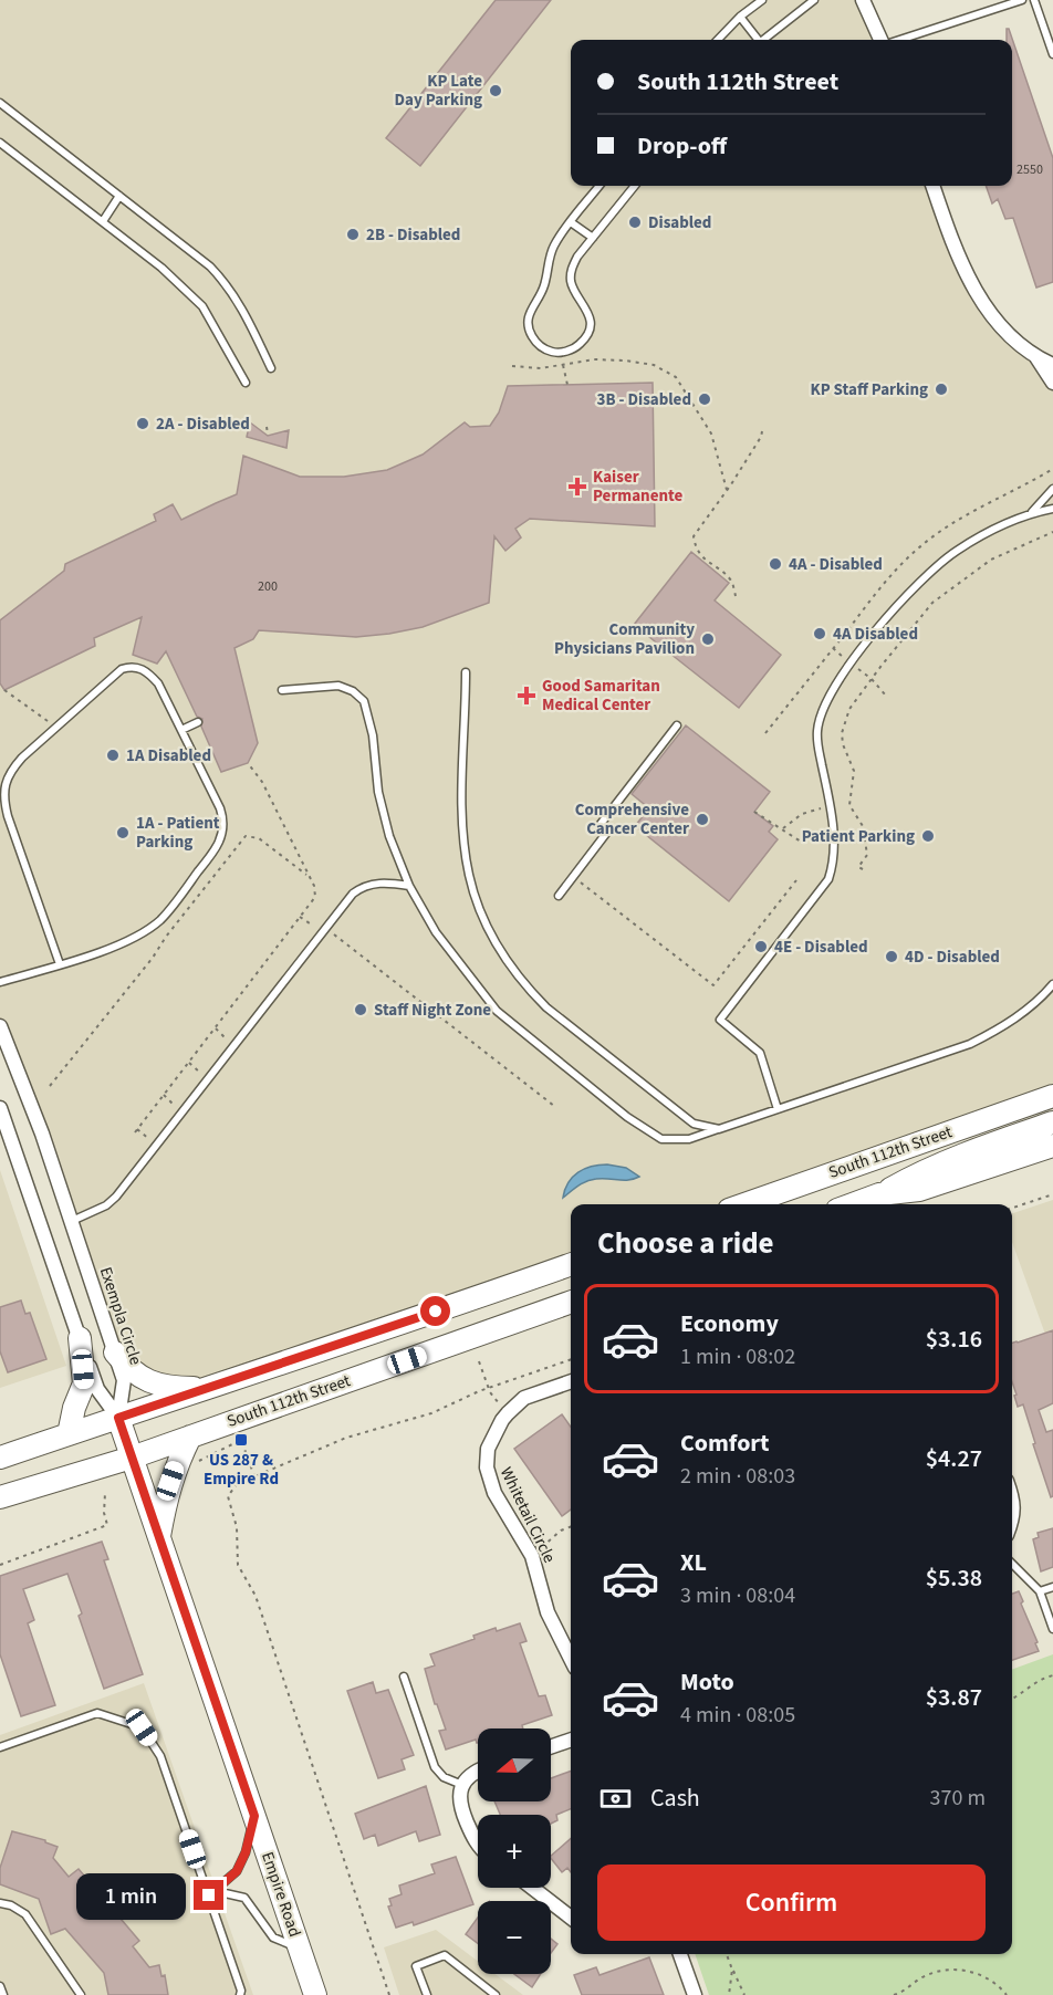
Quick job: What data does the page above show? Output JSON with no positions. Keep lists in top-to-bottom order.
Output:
{
  "streets": {
    "main road": ["South 112th Street", "Empire Road"],
    "street": ["Exempla Circle", "Whitetail Circle"]
  },
  "crossings": [
    ["South 112th Street", "Empire Road"],
    ["Exempla Circle", "Empire Road"]
  ],
  "places": {
    "other": [
      "KP Late Day Parking",
      "Disabled",
      "2B - Disabled",
      "KP Staff Parking",
      "3B - Disabled",
      "2A - Disabled",
      "4A - Disabled",
      "4A Disabled",
      "Community Physicians Pavilion",
      "1A Disabled",
      "Comprehensive Cancer Center",
      "1A - Patient Parking",
      "Patient Parking",
      "4E - Disabled",
      "4D - Disabled",
      "Staff Night Zone"
    ],
    "health": ["Kaiser Permanente", "Good Samaritan Medical Center"],
    "transit": ["US 287 & Empire Rd"]
  },
  "house_numbers": ["2550", "200"],
  "north": "left",
  "page": {
    "banner": ["South 112th Street", "Drop-off"],
    "heading": "Choose a ride",
    "list": [
      {
        "name": "Economy",
        "note": "1 min · 08:02",
        "value": "$3.16"
      },
      {
        "name": "Comfort",
        "note": "2 min · 08:03",
        "value": "$4.27"
      },
      {
        "name": "XL",
        "note": "3 min · 08:04",
        "value": "$5.38"
      },
      {
        "name": "Moto",
        "note": "4 min · 08:05",
        "value": "$3.87"
      }
    ],
    "map_buttons": ["+", "−"],
    "pay": ["Cash", "370 m"],
    "buttons": "Confirm",
    "bubble": "1 min"
  }
}
